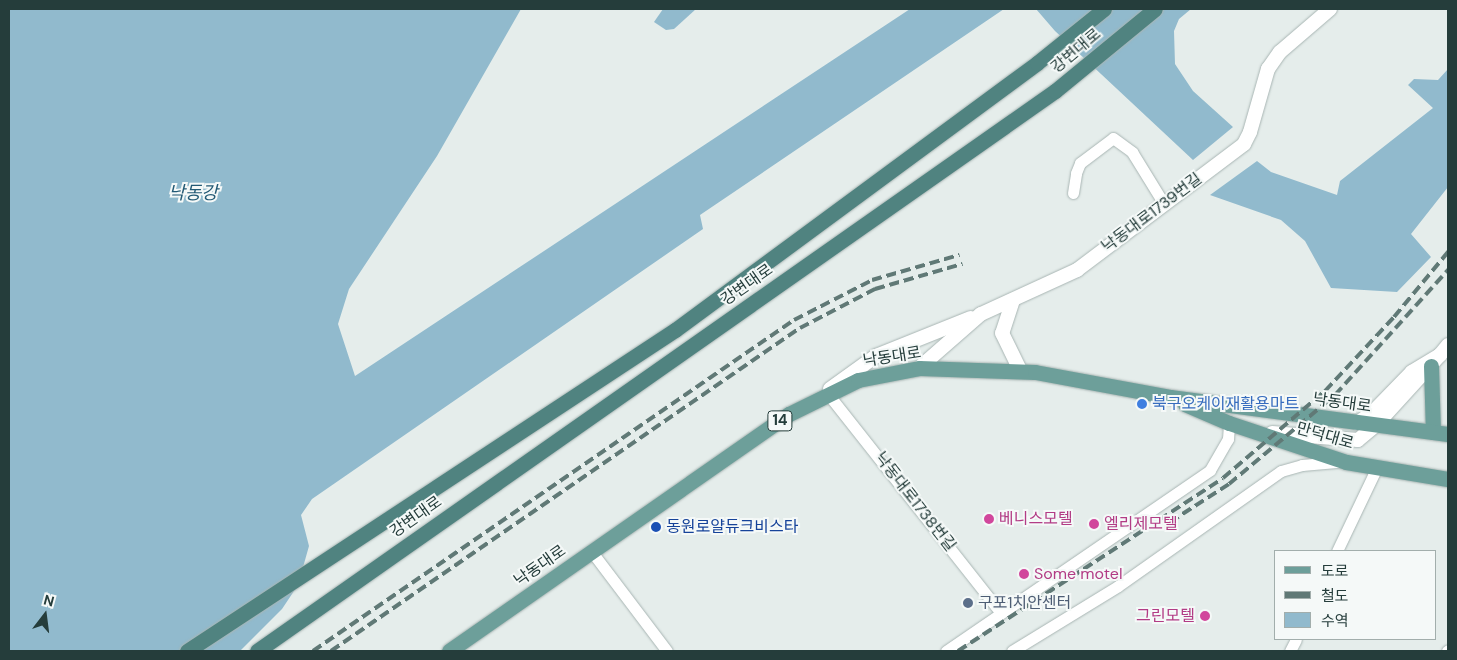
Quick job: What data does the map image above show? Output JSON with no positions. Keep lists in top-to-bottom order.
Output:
{
  "streets": {
    "highway": ["강변대로"],
    "main road": ["낙동대로", "14", "만덕대로"],
    "street": ["낙동대로1739번길", "낙동대로1738번길"]
  },
  "crossings": [
    ["낙동대로1739번길", "낙동대로"],
    ["낙동대로", "만덕대로"],
    ["낙동대로", "낙동대로1738번길"]
  ],
  "water": ["낙동강"],
  "places": [
    "북구오케이재활용마트",
    "베니스모텔",
    "엘리제모텔",
    "동원로얄듀크비스타",
    "Some motel",
    "구포1치안센터",
    "그린모텔"
  ],
  "legend": ["도로", "철도", "수역"],
  "north": "top"
}
